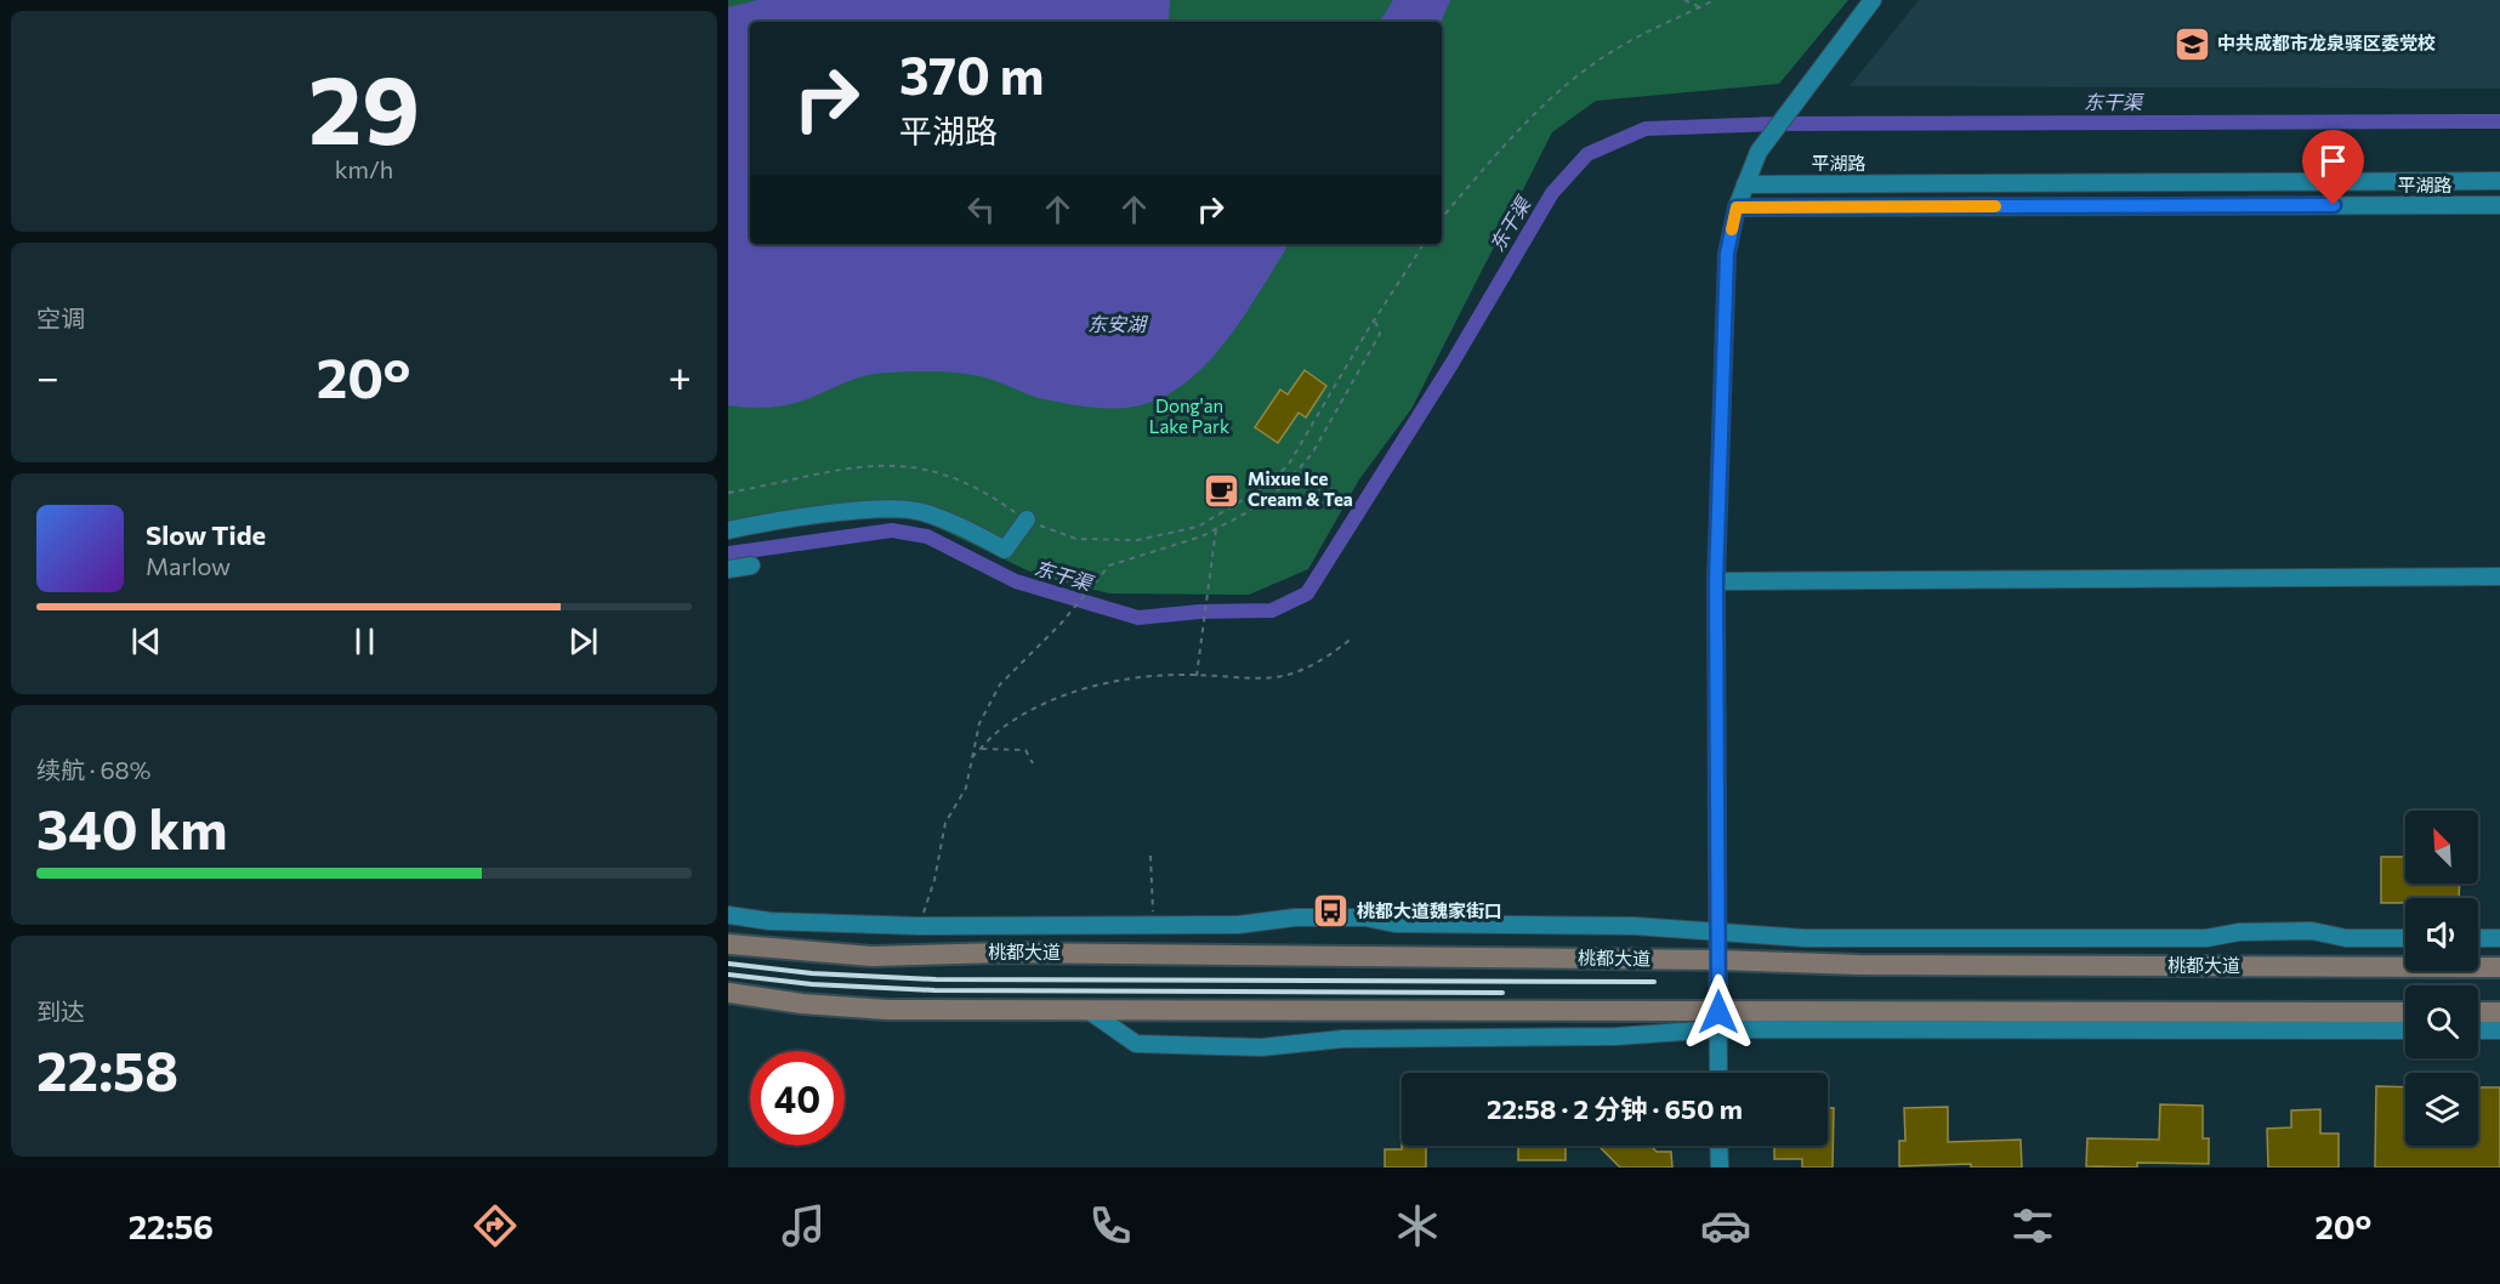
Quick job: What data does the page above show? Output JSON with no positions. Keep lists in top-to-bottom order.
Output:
{
  "streets": {
    "main road": ["桃都大道"],
    "street": ["平湖路"]
  },
  "water": ["东干渠", "东安湖"],
  "parks": ["Dong'an Lake Park"],
  "places": {
    "school or university": ["中共成都市龙泉驿区委党校"],
    "cafe": ["Mixue Ice Cream & Tea"],
    "bus stop": ["桃都大道魏家街口"]
  },
  "north": "top left",
  "page": {
    "tile": [
      ["29", "km/h"],
      "空调",
      ["续航 · 68%", "340 km"],
      ["到达", "22:58"]
    ],
    "turn": ["370 m", "平湖路"],
    "heat": ["−", "20°", "+"],
    "song": ["Slow Tide", "Marlow"],
    "limit": "40",
    "trip": "22:58 · 2 分钟 · 650 m",
    "tabs": ["22:56", "20°"]
  }
}
